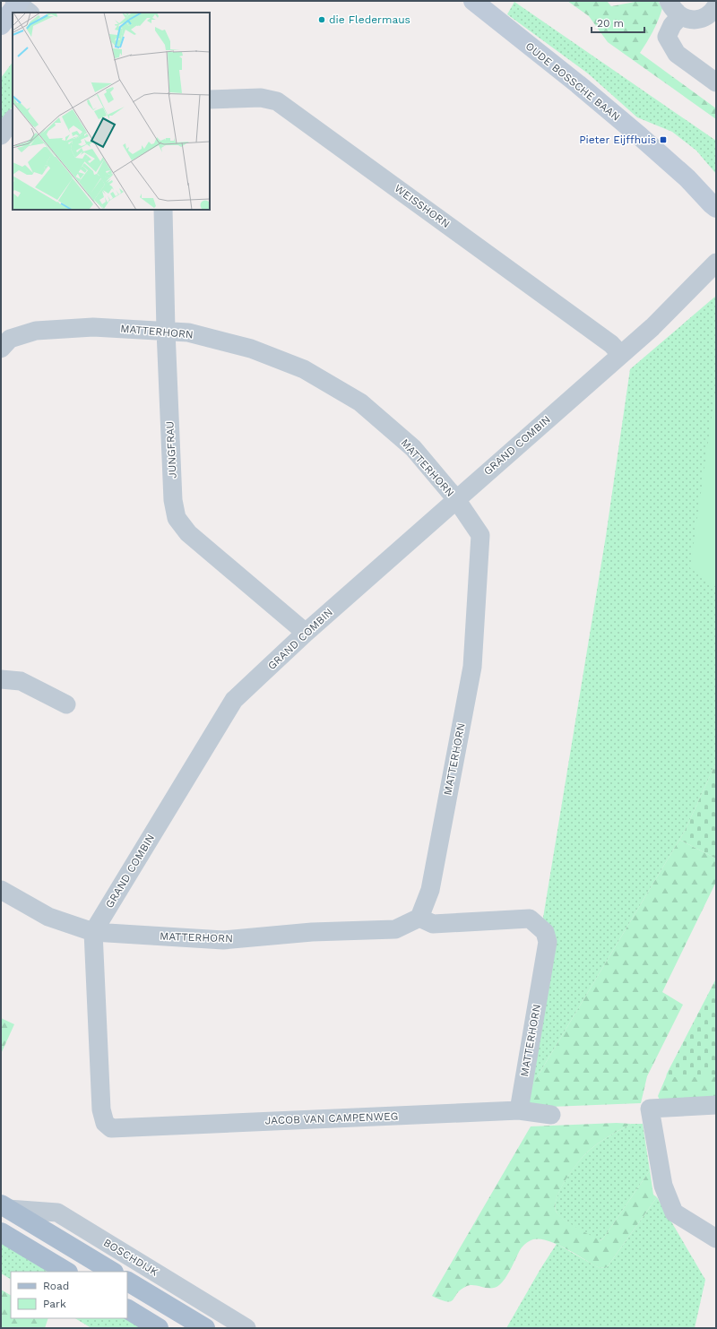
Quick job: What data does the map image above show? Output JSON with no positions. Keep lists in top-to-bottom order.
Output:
{
  "streets": {
    "main road": ["BOSCHDIJK"],
    "street": [
      "OUDE BOSSCHE BAAN",
      "WEISSHORN",
      "MATTERHORN",
      "GRAND COMBIN",
      "JUNGFRAU",
      "JACOB VAN CAMPENWEG"
    ]
  },
  "crossings": [
    ["WEISSHORN", "GRAND COMBIN"],
    ["MATTERHORN", "GRAND COMBIN"],
    ["MATTERHORN", "JUNGFRAU"],
    ["MATTERHORN", "JACOB VAN CAMPENWEG"],
    ["GRAND COMBIN", "JUNGFRAU"],
    ["GRAND COMBIN", "JACOB VAN CAMPENWEG"]
  ],
  "places": {
    "other": ["die Fledermaus"],
    "transit": ["Pieter Eijffhuis"]
  },
  "legend": ["Road", "Park"],
  "scale_bar": "20 m"
}
